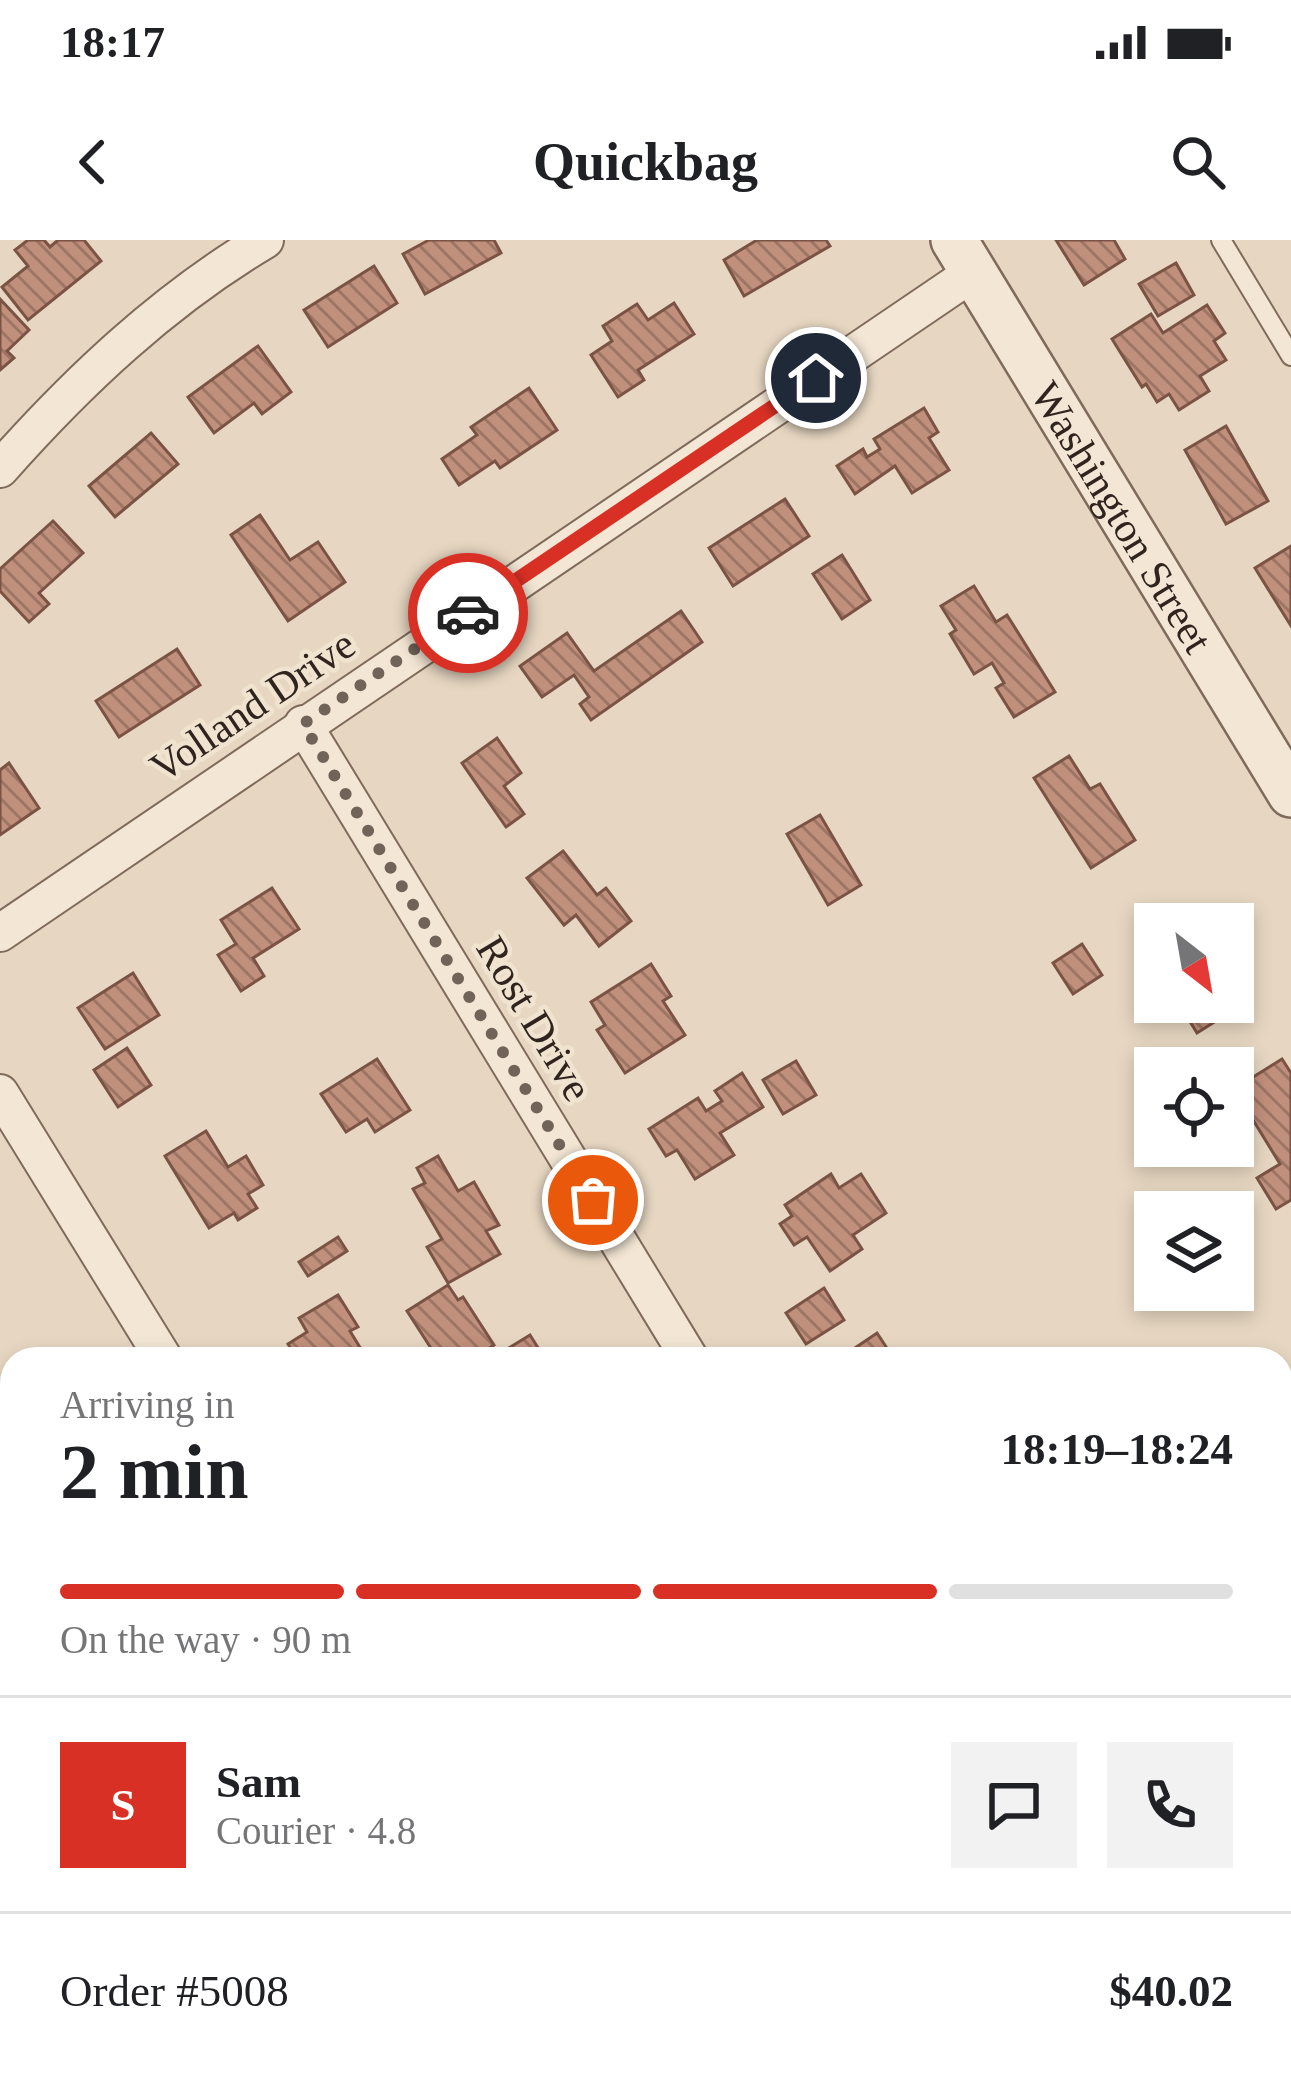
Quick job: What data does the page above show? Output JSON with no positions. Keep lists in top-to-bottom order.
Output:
{
  "streets": {
    "street": ["Washington Street", "Volland Drive", "Rost Drive"]
  },
  "crossings": [
    ["Washington Street", "Volland Drive"],
    ["Volland Drive", "Rost Drive"]
  ],
  "north": "bottom right",
  "page": {
    "status": "18:17",
    "header": "Quickbag",
    "heading": ["2 min", "Arriving in", "18:19–18:24"],
    "panel": [
      "Sam",
      "Courier · 4.8",
      "Order #5008",
      "$40.02"
    ],
    "bar": "On the way · 90 m",
    "round": "S"
  }
}
